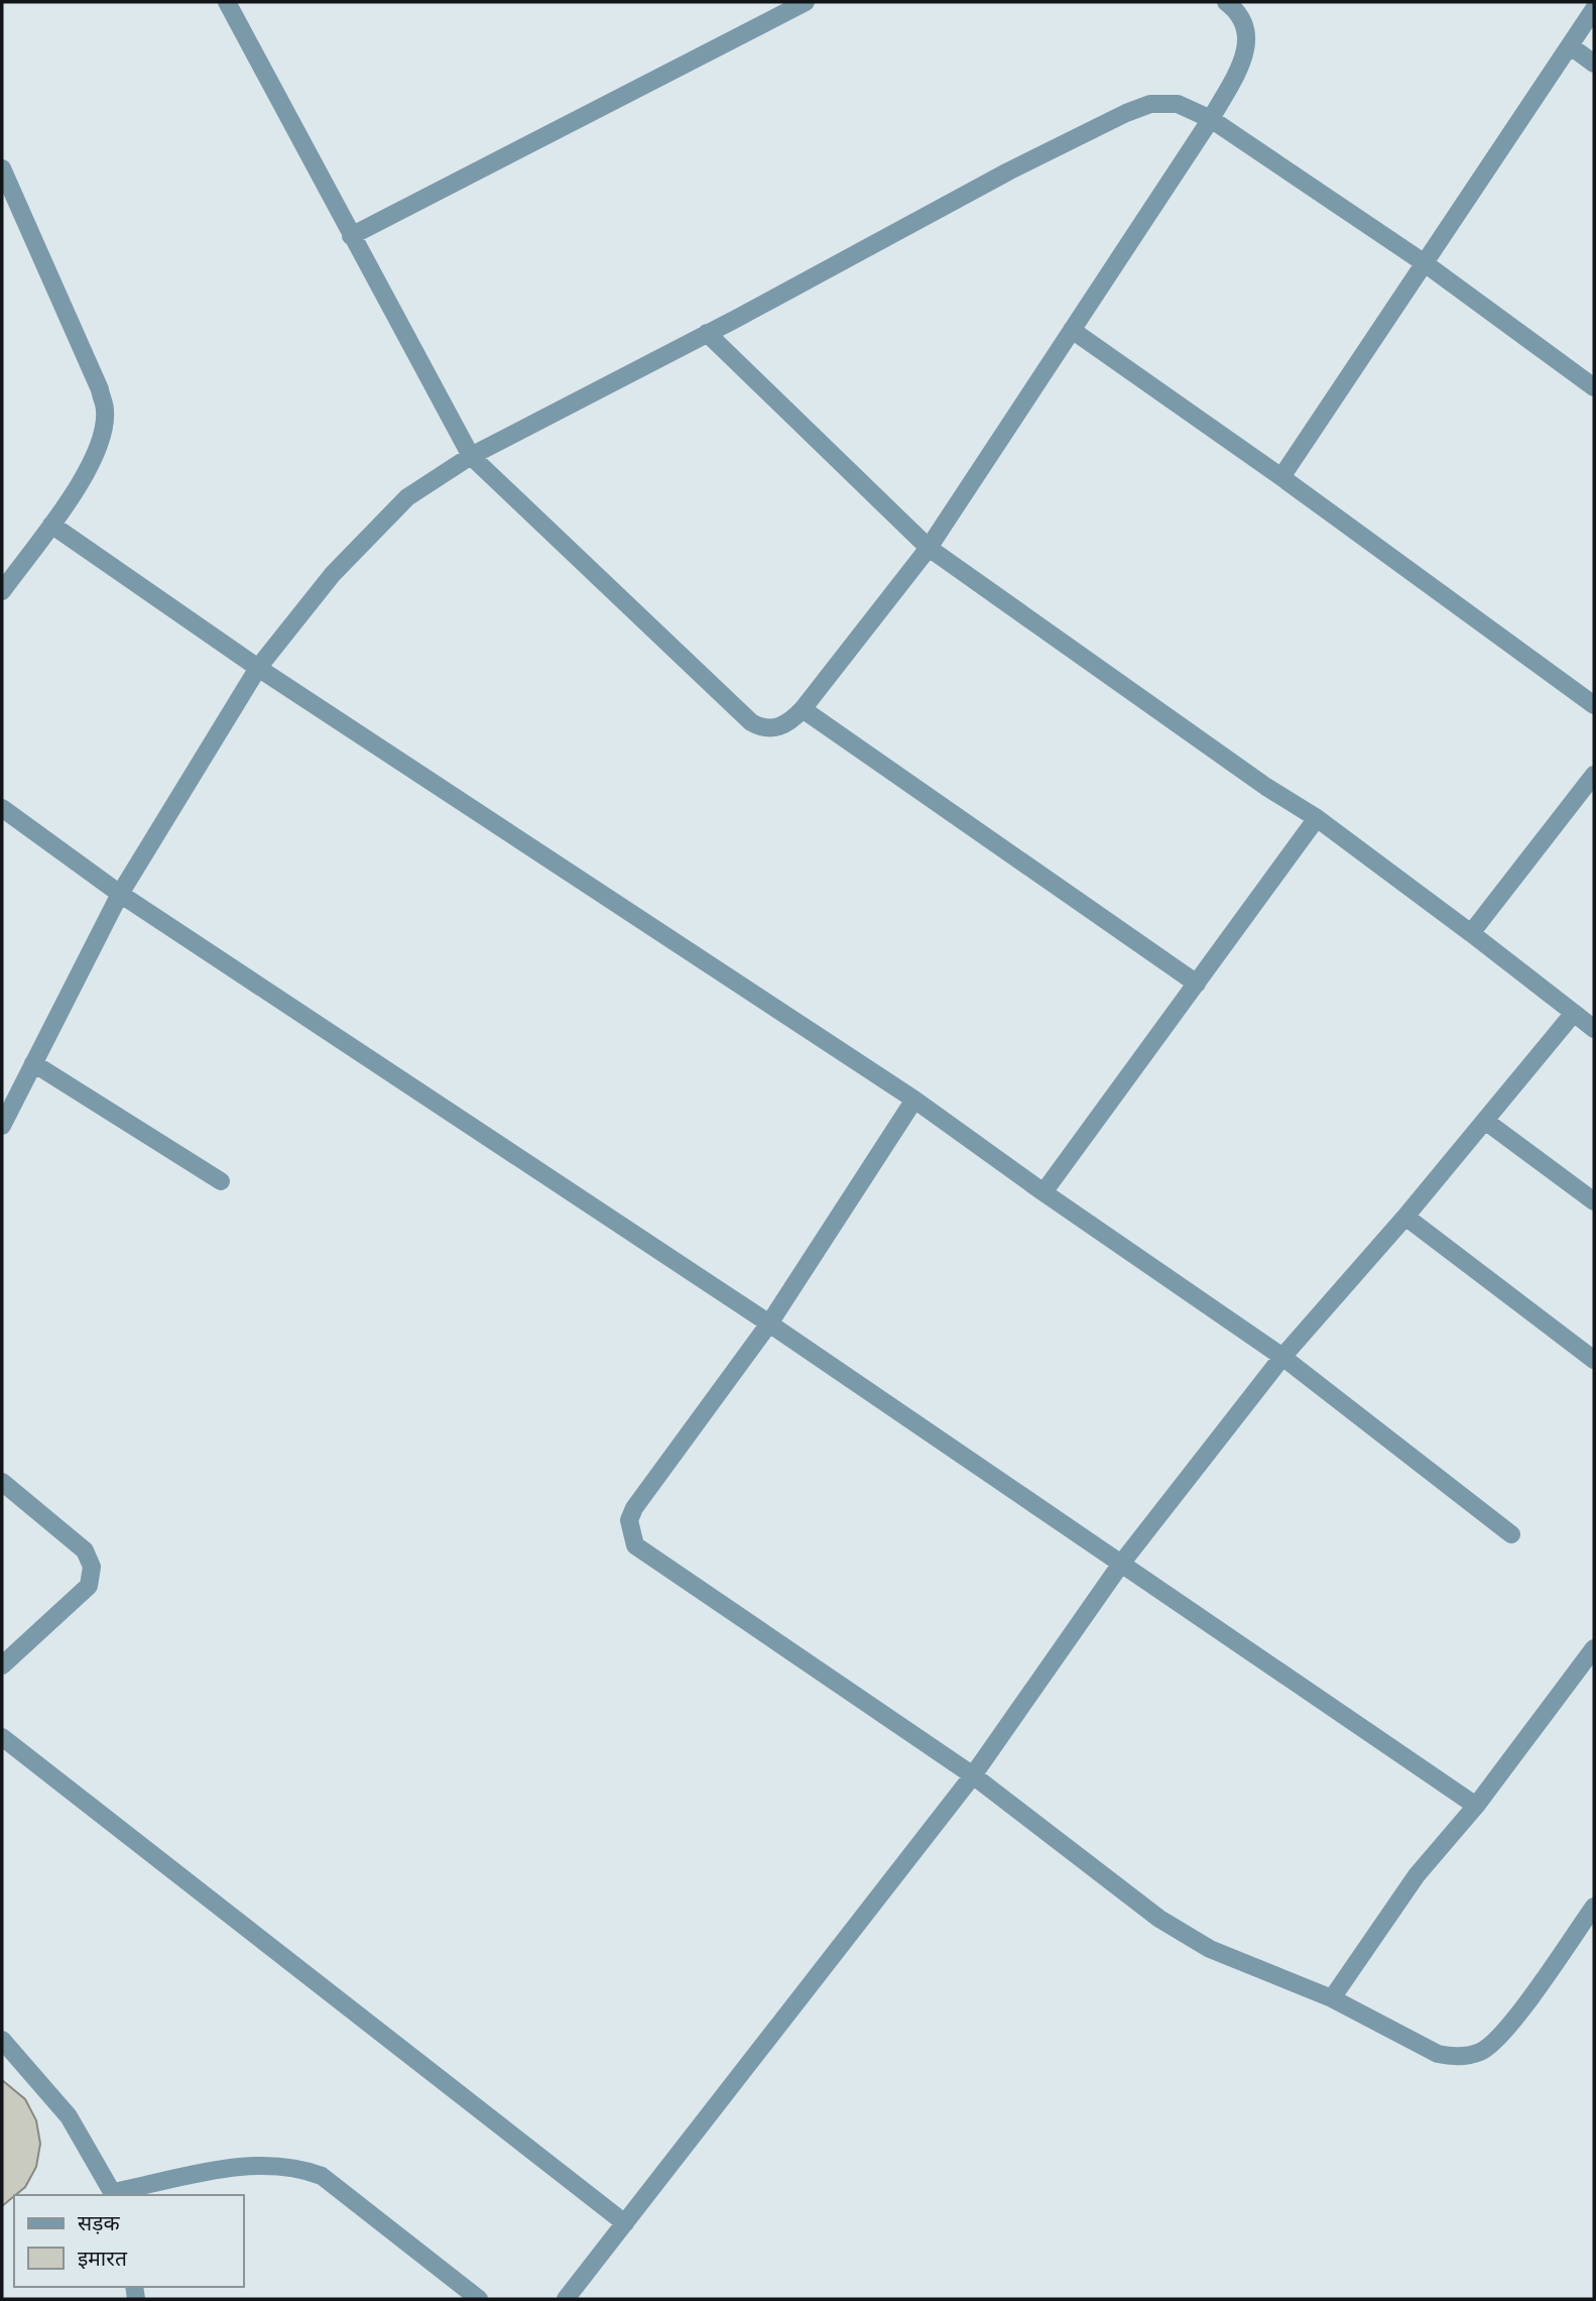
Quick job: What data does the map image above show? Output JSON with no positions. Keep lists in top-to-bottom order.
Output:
{
  "legend": ["सड़क", "इमारत"]
}
